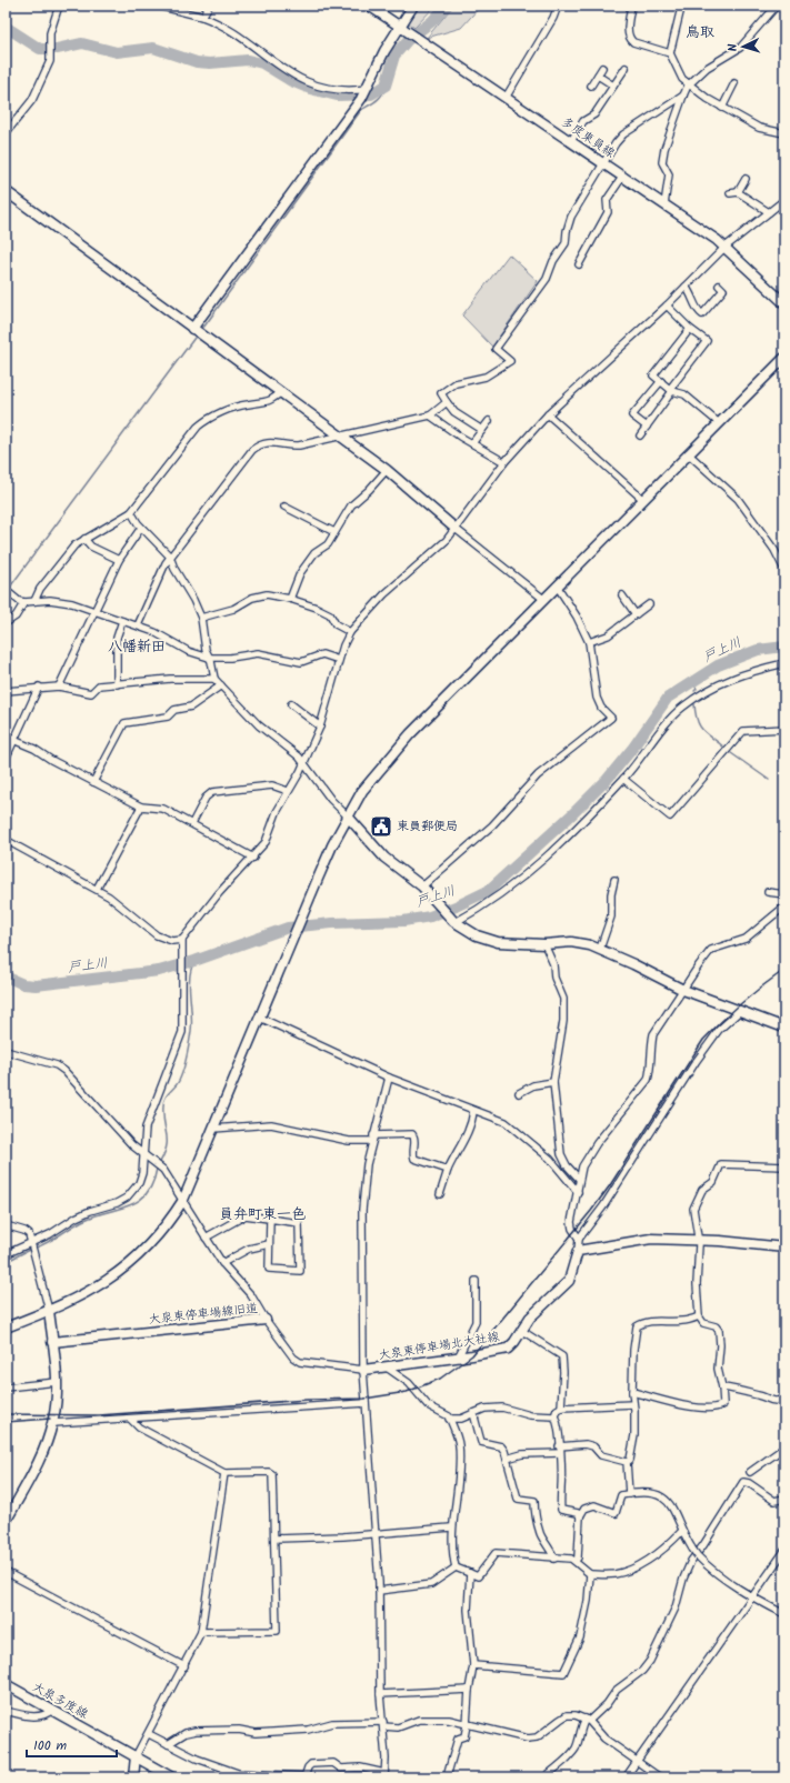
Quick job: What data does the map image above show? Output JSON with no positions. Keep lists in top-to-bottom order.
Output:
{
  "streets": {
    "street": [
      "多度東員線",
      "大泉東停車場線旧道",
      "大泉東停車場北大社線",
      "大泉多度線"
    ]
  },
  "crossings": [
    ["大泉東停車場線旧道", "大泉東停車場北大社線"]
  ],
  "districts": ["鳥取", "八幡新田", "員弁町東一色"],
  "water": ["戸上川"],
  "places": {
    "public building": ["東員郵便局"]
  },
  "scale_bar": "100 m",
  "north": "left"
}
